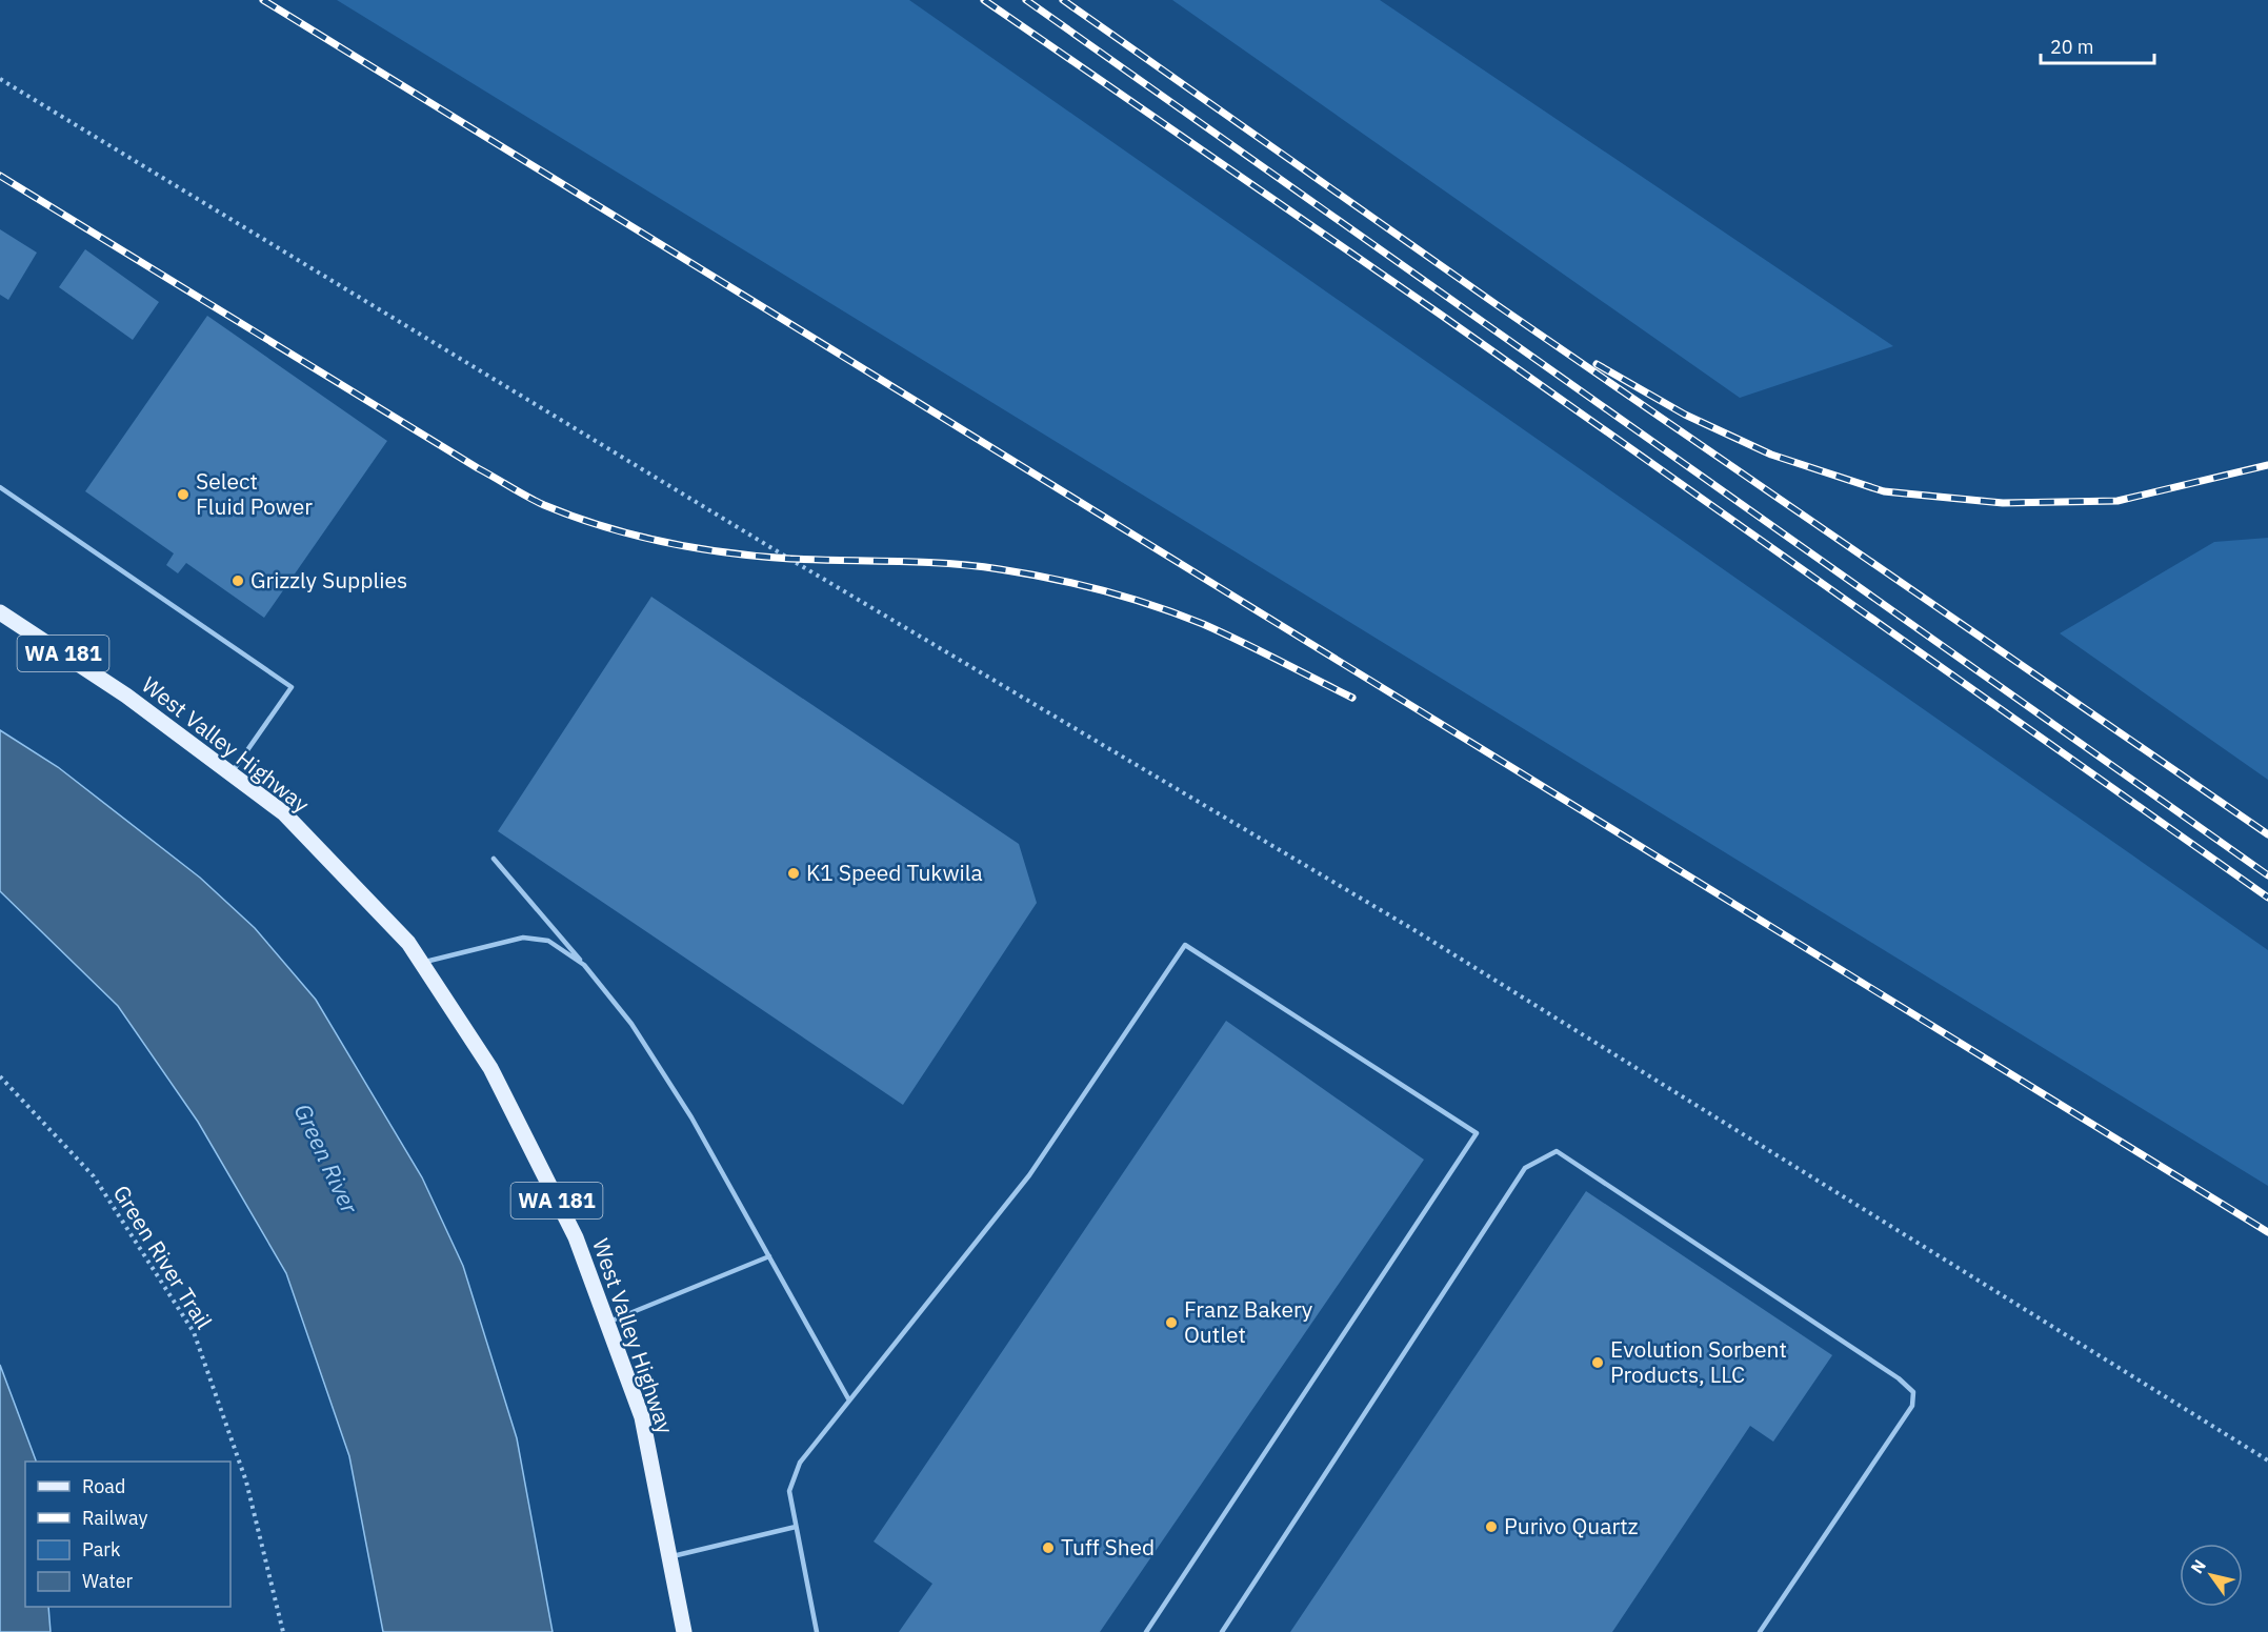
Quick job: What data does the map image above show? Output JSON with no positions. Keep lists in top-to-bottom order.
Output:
{
  "streets": {
    "main road": ["WA 181", "West Valley Highway"],
    "path": ["Green River Trail"]
  },
  "water": ["Green River"],
  "places": [
    "Select Fluid Power",
    "Grizzly Supplies",
    "K1 Speed Tukwila",
    "Franz Bakery Outlet",
    "Evolution Sorbent Products, LLC",
    "Purivo Quartz",
    "Tuff Shed"
  ],
  "legend": [
    "Road",
    "Railway",
    "Park",
    "Water"
  ],
  "scale_bar": "20 m",
  "north": "top left"
}
